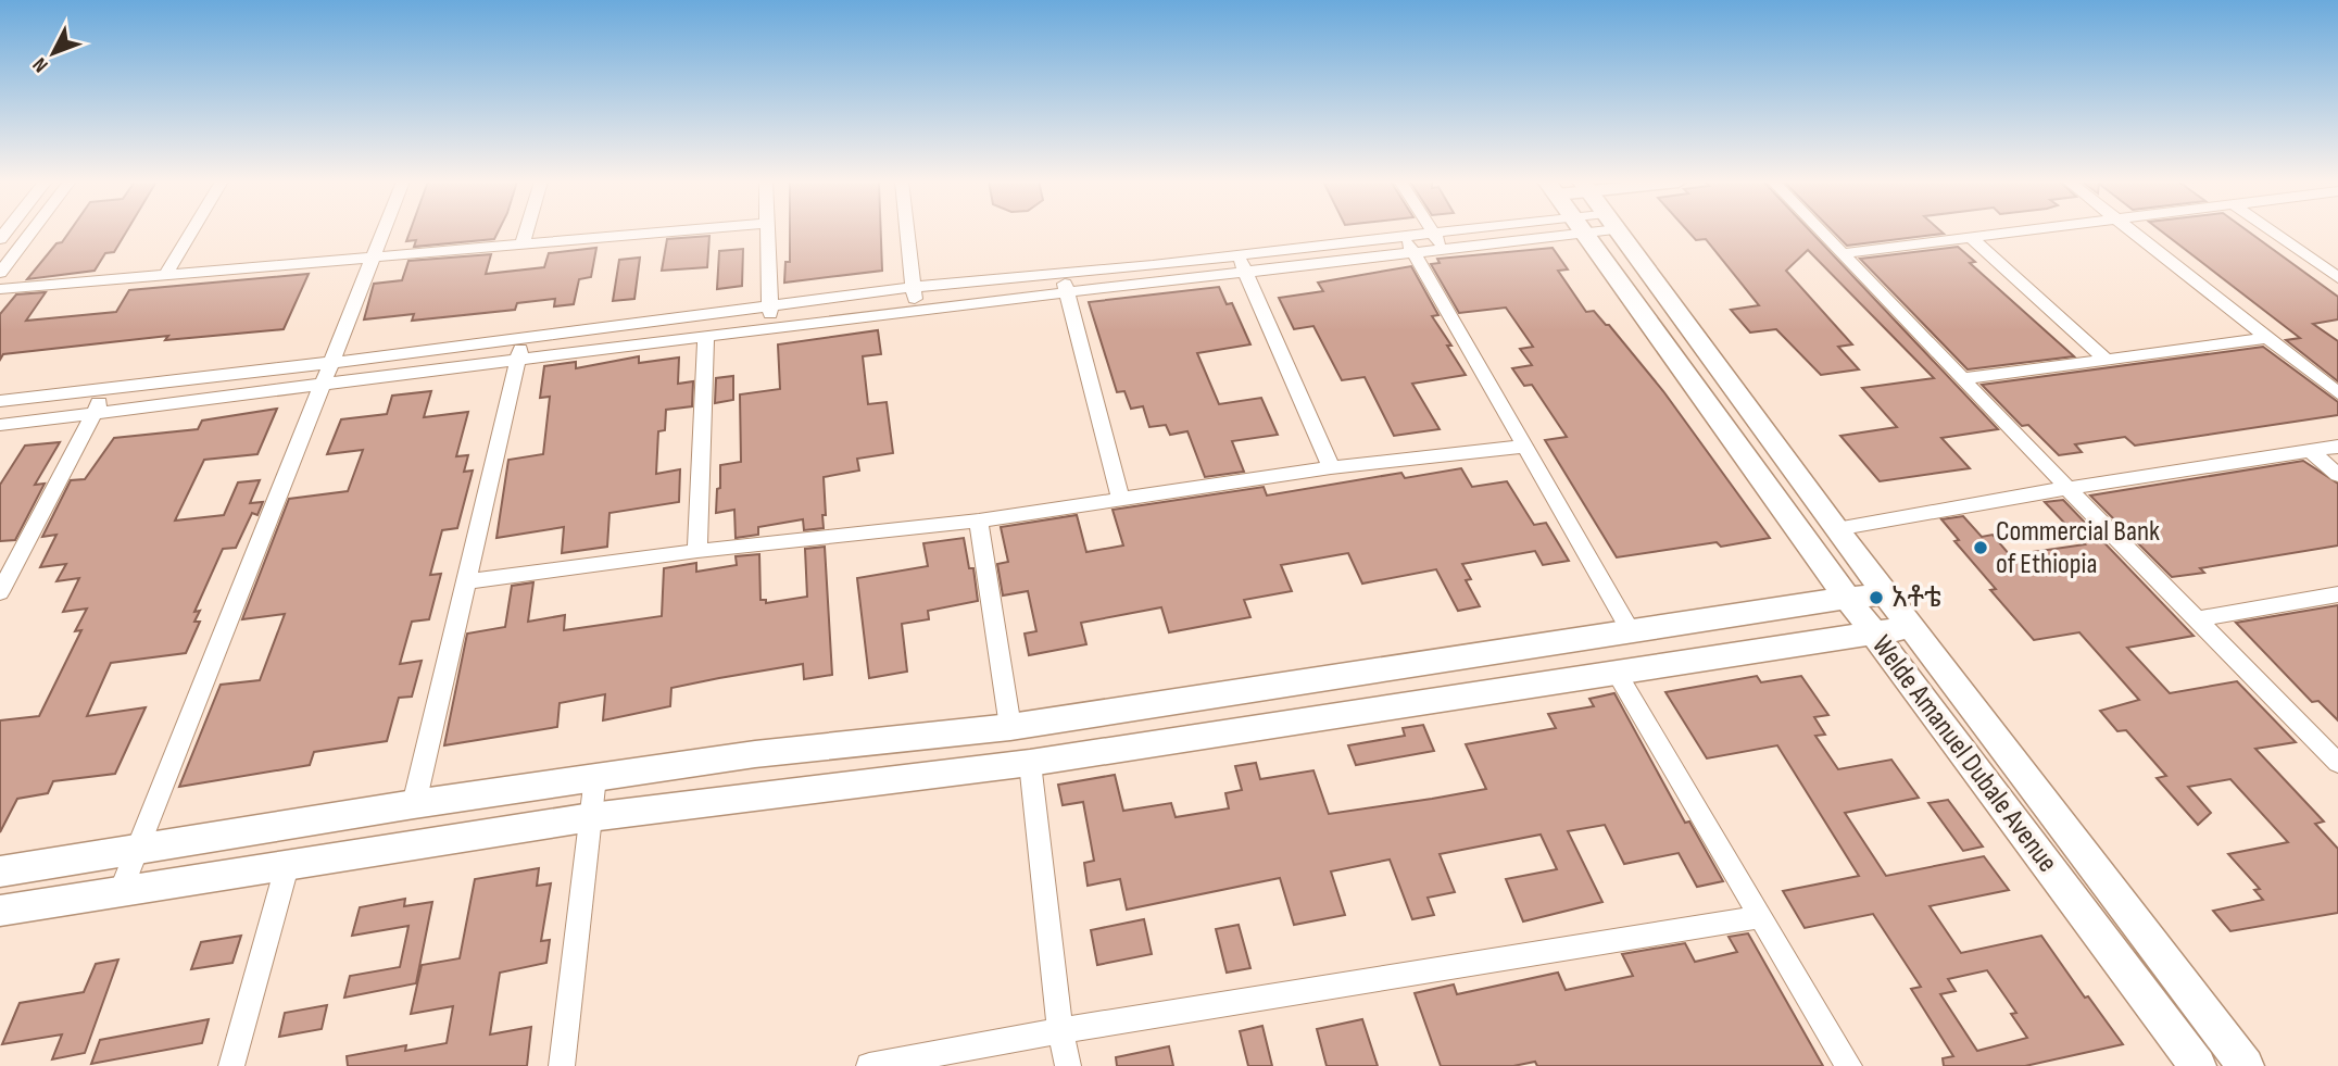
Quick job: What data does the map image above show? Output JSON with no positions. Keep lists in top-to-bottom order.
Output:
{
  "streets": {
    "main road": ["Welde Amanuel Dubale Avenue"]
  },
  "places": ["Commercial Bank of Ethiopia", "አቶቴ"],
  "north": "bottom left"
}
